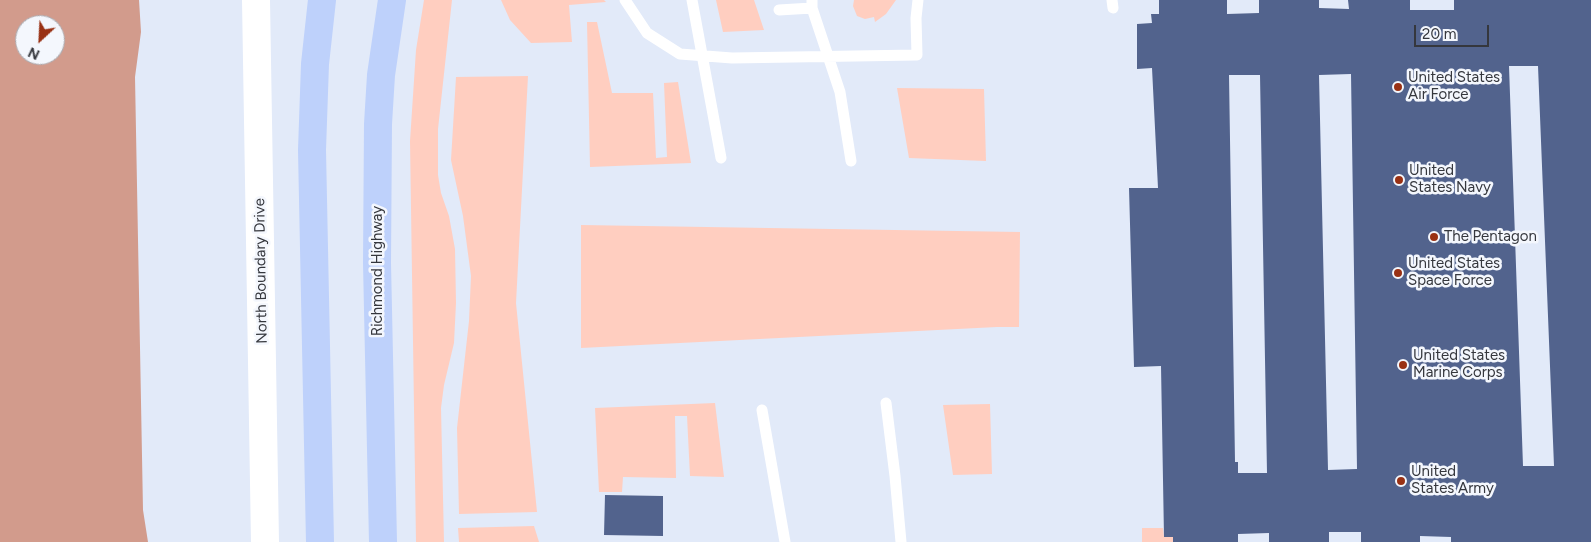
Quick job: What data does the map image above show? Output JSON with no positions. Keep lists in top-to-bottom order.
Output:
{
  "streets": {
    "highway": ["Richmond Highway"],
    "street": ["North Boundary Drive"]
  },
  "places": [
    "United States Air Force",
    "United States Navy",
    "The Pentagon",
    "United States Space Force",
    "United States Marine Corps",
    "United States Army"
  ],
  "scale_bar": "20 m",
  "north": "bottom left"
}
